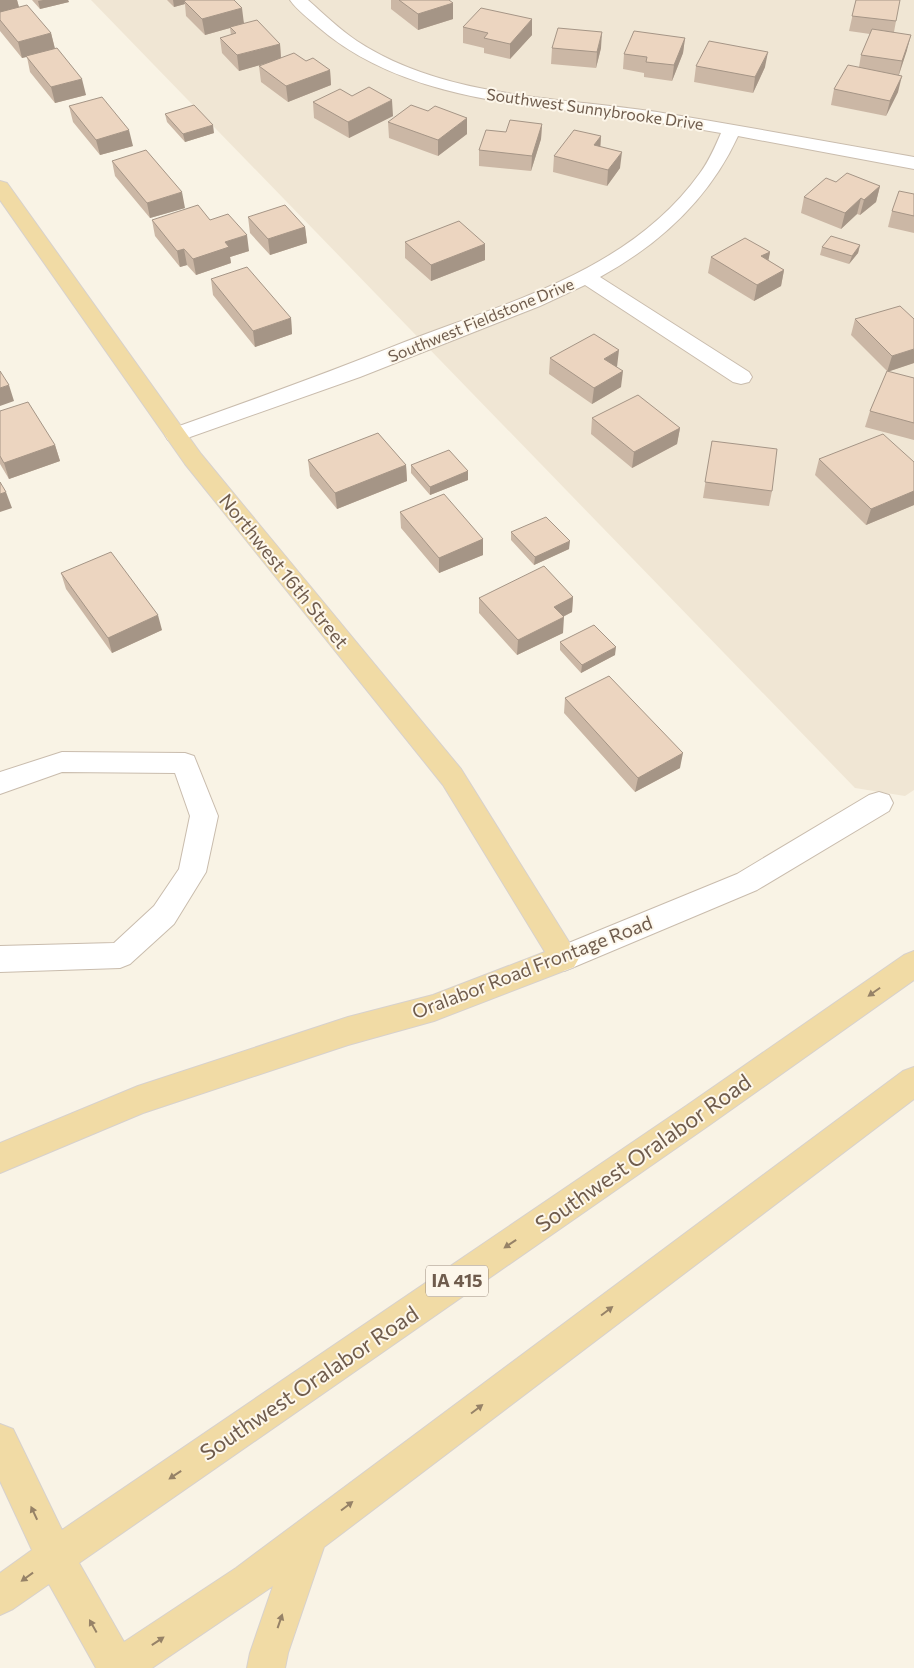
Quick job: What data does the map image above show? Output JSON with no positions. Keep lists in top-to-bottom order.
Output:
{
  "streets": {
    "main road": [
      "Northwest 16th Street",
      "Oralabor Road Frontage Road",
      "Southwest Oralabor Road",
      "IA 415"
    ],
    "street": ["Southwest Sunnybrooke Drive", "Southwest Fieldstone Drive"]
  },
  "crossings": [
    ["Southwest Sunnybrooke Drive", "Southwest Fieldstone Drive"],
    ["Southwest Fieldstone Drive", "Northwest 16th Street"],
    ["Northwest 16th Street", "Oralabor Road Frontage Road"]
  ]
}
